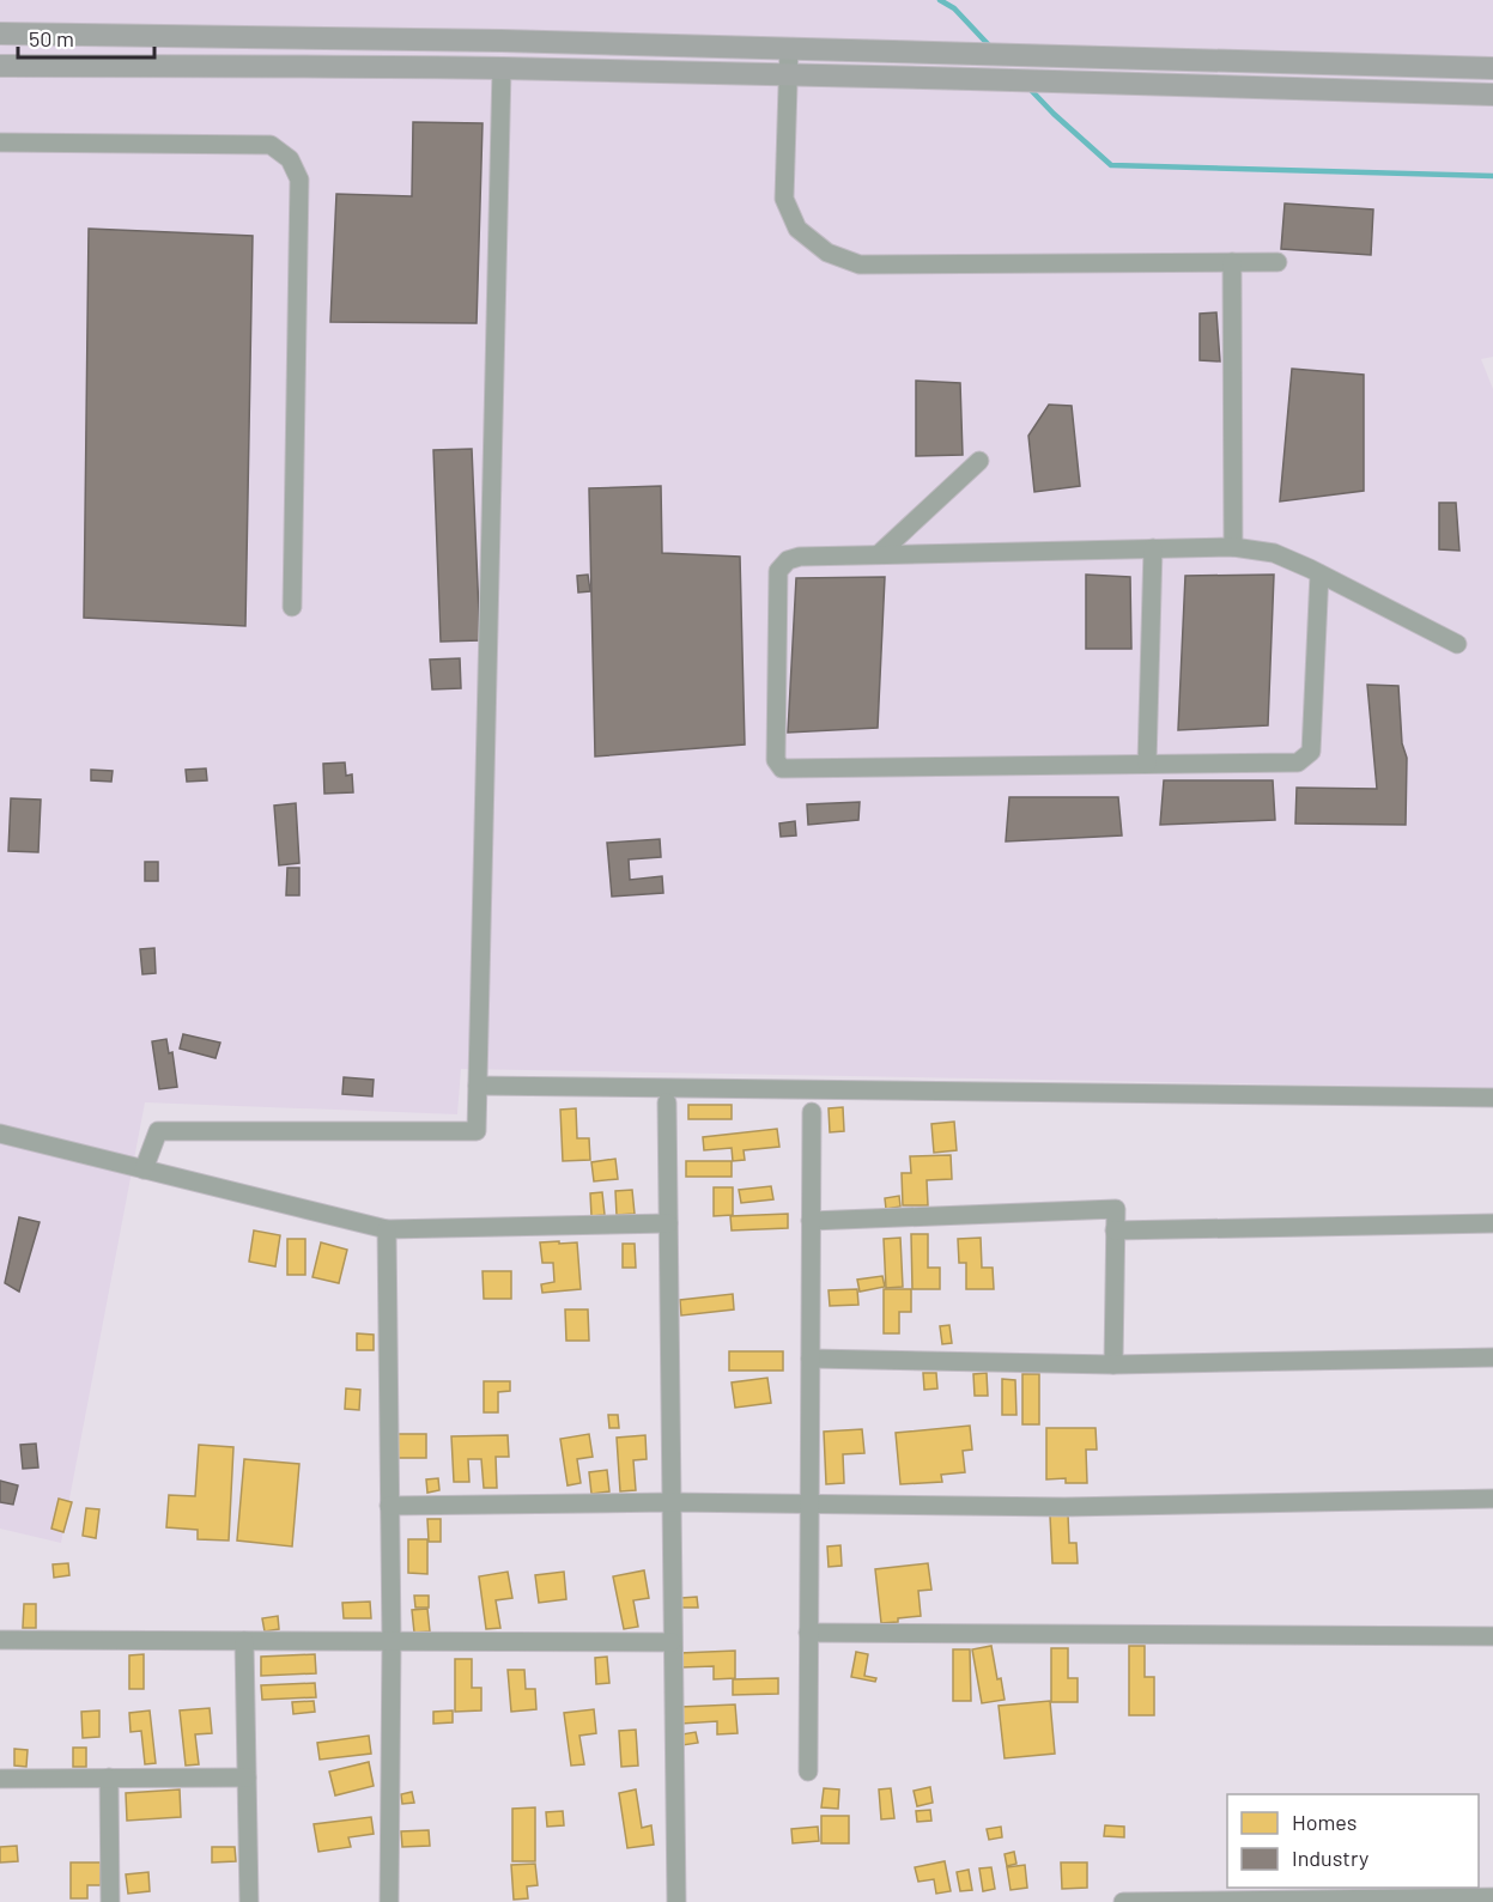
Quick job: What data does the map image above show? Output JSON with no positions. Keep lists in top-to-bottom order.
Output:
{
  "legend": ["Homes", "Industry"],
  "scale_bar": "50 m"
}
